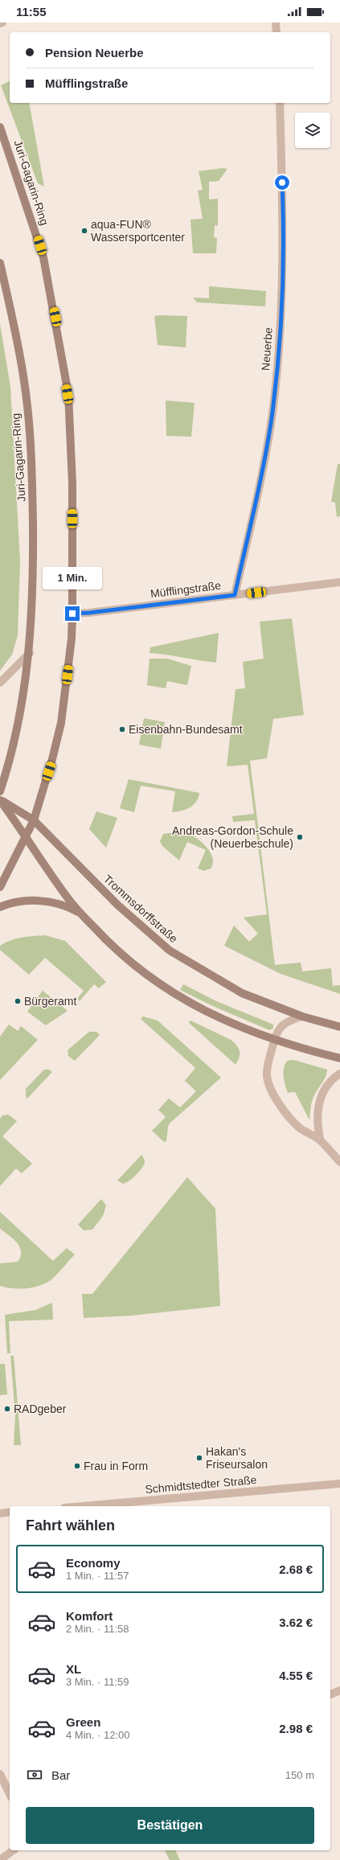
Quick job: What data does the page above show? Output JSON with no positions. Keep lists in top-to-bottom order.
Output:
{
  "streets": {
    "street": [
      "Juri-Gagarin-Ring",
      "Neuerbe",
      "Müfflingstraße",
      "Trommsdorffstraße",
      "Schmidtstedter Straße"
    ]
  },
  "crossings": [
    ["Juri-Gagarin-Ring", "Müfflingstraße"],
    ["Juri-Gagarin-Ring", "Trommsdorffstraße"],
    ["Neuerbe", "Müfflingstraße"]
  ],
  "places": [
    "aqua-FUN® Wassersportcenter",
    "Eisenbahn-Bundesamt",
    "Andreas-Gordon-Schule (Neuerbeschule)",
    "Bürgeramt",
    "RADgeber",
    "Hakan's Friseursalon",
    "Frau in Form"
  ],
  "page": {
    "status": "11:55",
    "banner": ["Pension Neuerbe", "Müfflingstraße"],
    "bubble": "1 Min.",
    "heading": "Fahrt wählen",
    "list": [
      {
        "name": "Economy",
        "note": "1 Min. · 11:57",
        "value": "2.68 €"
      },
      {
        "name": "Komfort",
        "note": "2 Min. · 11:58",
        "value": "3.62 €"
      },
      {
        "name": "XL",
        "note": "3 Min. · 11:59",
        "value": "4.55 €"
      },
      {
        "name": "Green",
        "note": "4 Min. · 12:00",
        "value": "2.98 €"
      }
    ],
    "pay": ["Bar", "150 m"],
    "buttons": "Bestätigen"
  }
}
